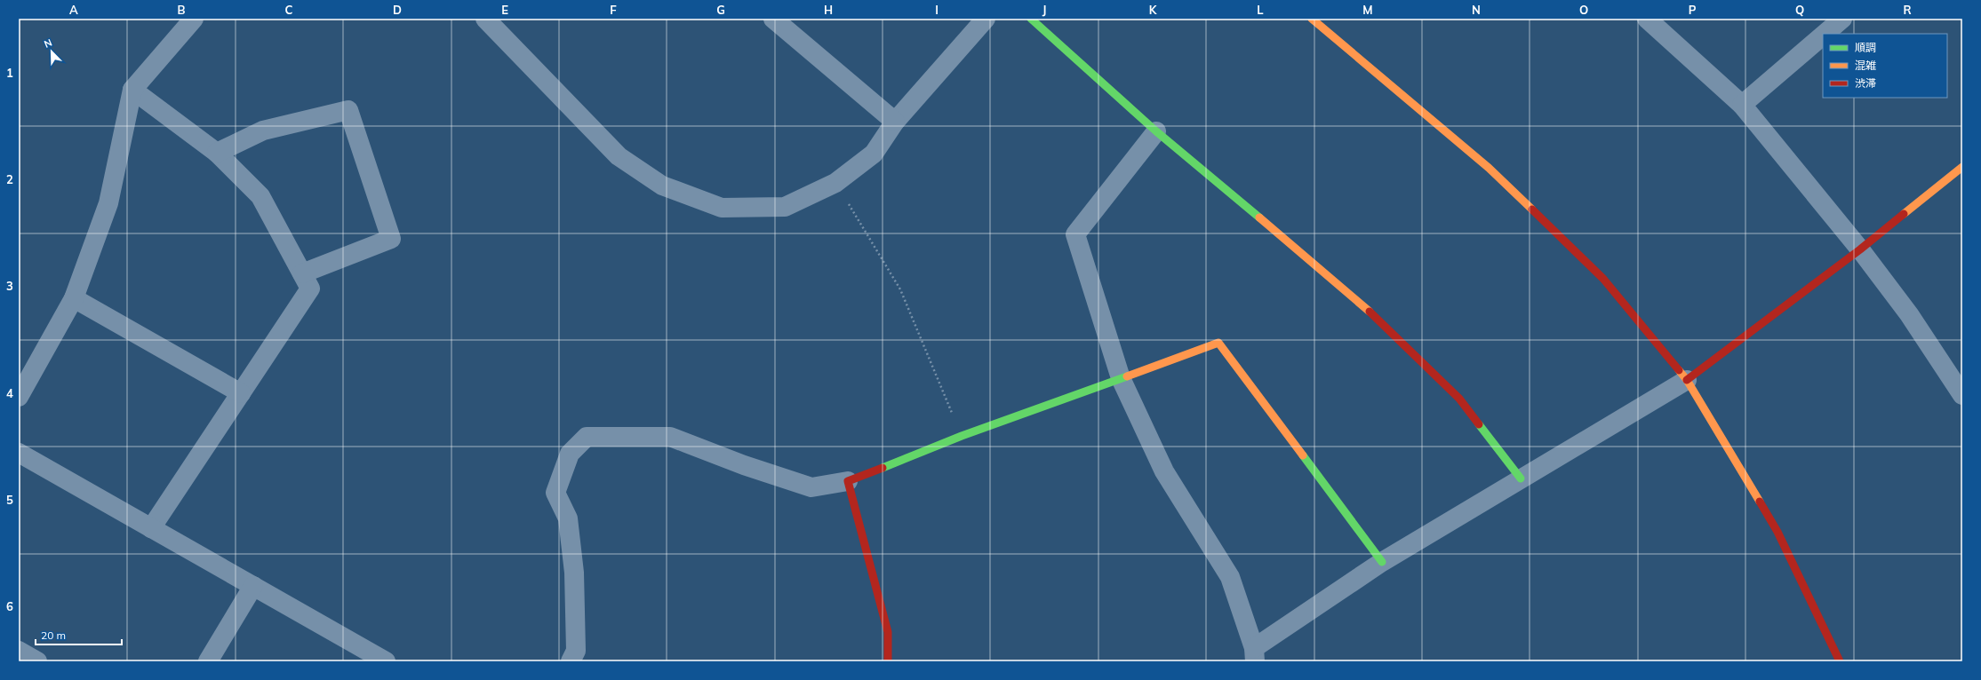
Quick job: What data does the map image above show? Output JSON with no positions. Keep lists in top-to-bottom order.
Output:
{
  "legend": ["順調", "混雑", "渋滞"],
  "scale_bar": "20 m",
  "north": "top left",
  "grid": {
    "columns": [
      "A",
      "B",
      "C",
      "D",
      "E",
      "F",
      "G",
      "H",
      "I",
      "J",
      "K",
      "L",
      "M",
      "N",
      "O",
      "P",
      "Q",
      "R"
    ],
    "rows": [
      "1",
      "2",
      "3",
      "4",
      "5",
      "6"
    ]
  }
}
